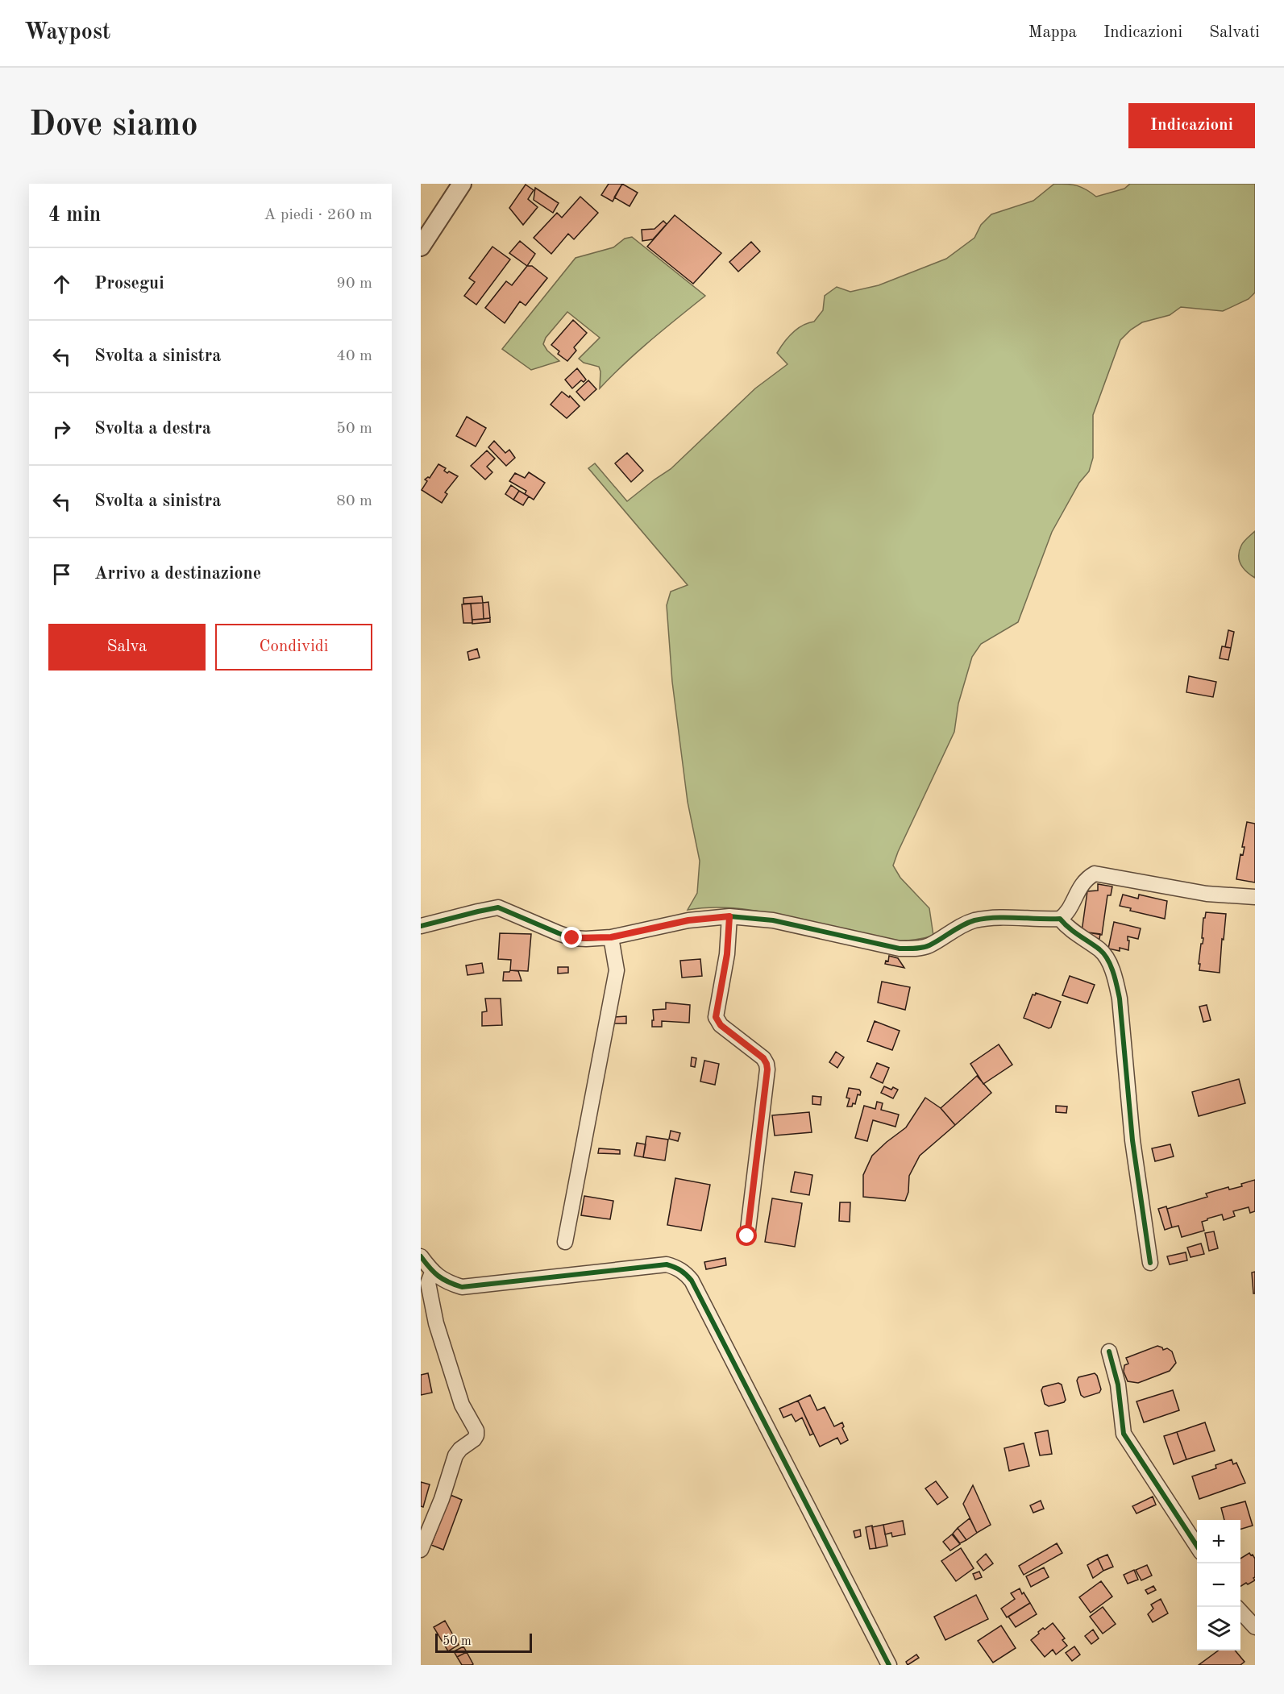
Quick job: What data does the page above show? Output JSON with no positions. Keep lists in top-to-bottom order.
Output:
{
  "scale_bar": "50 m",
  "page": {
    "header": "Waypost",
    "nav": ["Mappa", "Indicazioni", "Salvati"],
    "buttons": [
      "Indicazioni",
      ["Salva", "Condividi"]
    ],
    "title": "Dove siamo",
    "heading": ["4 min", "A piedi · 260 m"],
    "list": [
      ["Prosegui", "90 m"],
      ["Svolta a sinistra", "40 m"],
      ["Svolta a destra", "50 m"],
      ["Svolta a sinistra", "80 m"],
      "Arrivo a destinazione"
    ],
    "map_buttons": ["+", "−"],
    "scale": "50 m"
  }
}
